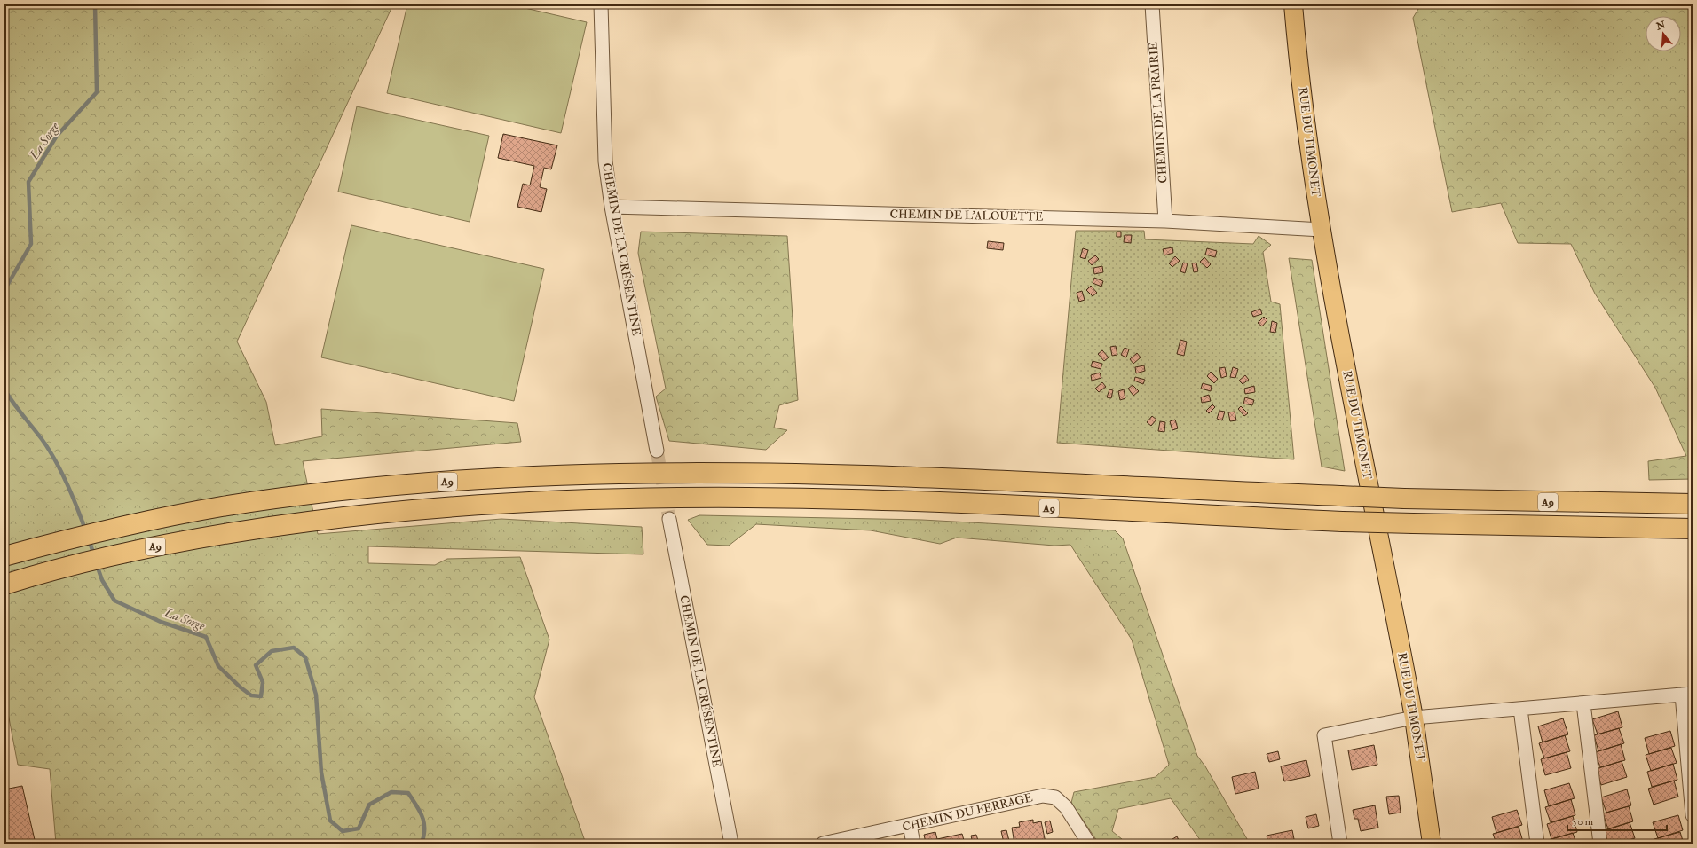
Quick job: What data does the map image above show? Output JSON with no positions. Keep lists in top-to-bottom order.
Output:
{
  "streets": {
    "highway": ["A9"],
    "main road": ["RUE DU TIMONET"],
    "street": [
      "CHEMIN DE LA PRAIRIE",
      "CHEMIN DE L'ALOUETTE",
      "CHEMIN DE LA CRÉSENTINE",
      "CHEMIN DU FERRAGE"
    ]
  },
  "crossings": [
    ["CHEMIN DE LA PRAIRIE", "CHEMIN DE L'ALOUETTE"],
    ["RUE DU TIMONET", "CHEMIN DE L'ALOUETTE"],
    ["CHEMIN DE L'ALOUETTE", "CHEMIN DE LA CRÉSENTINE"]
  ],
  "water": ["La Sorge"],
  "scale_bar": "50 m",
  "north": "top"
}
